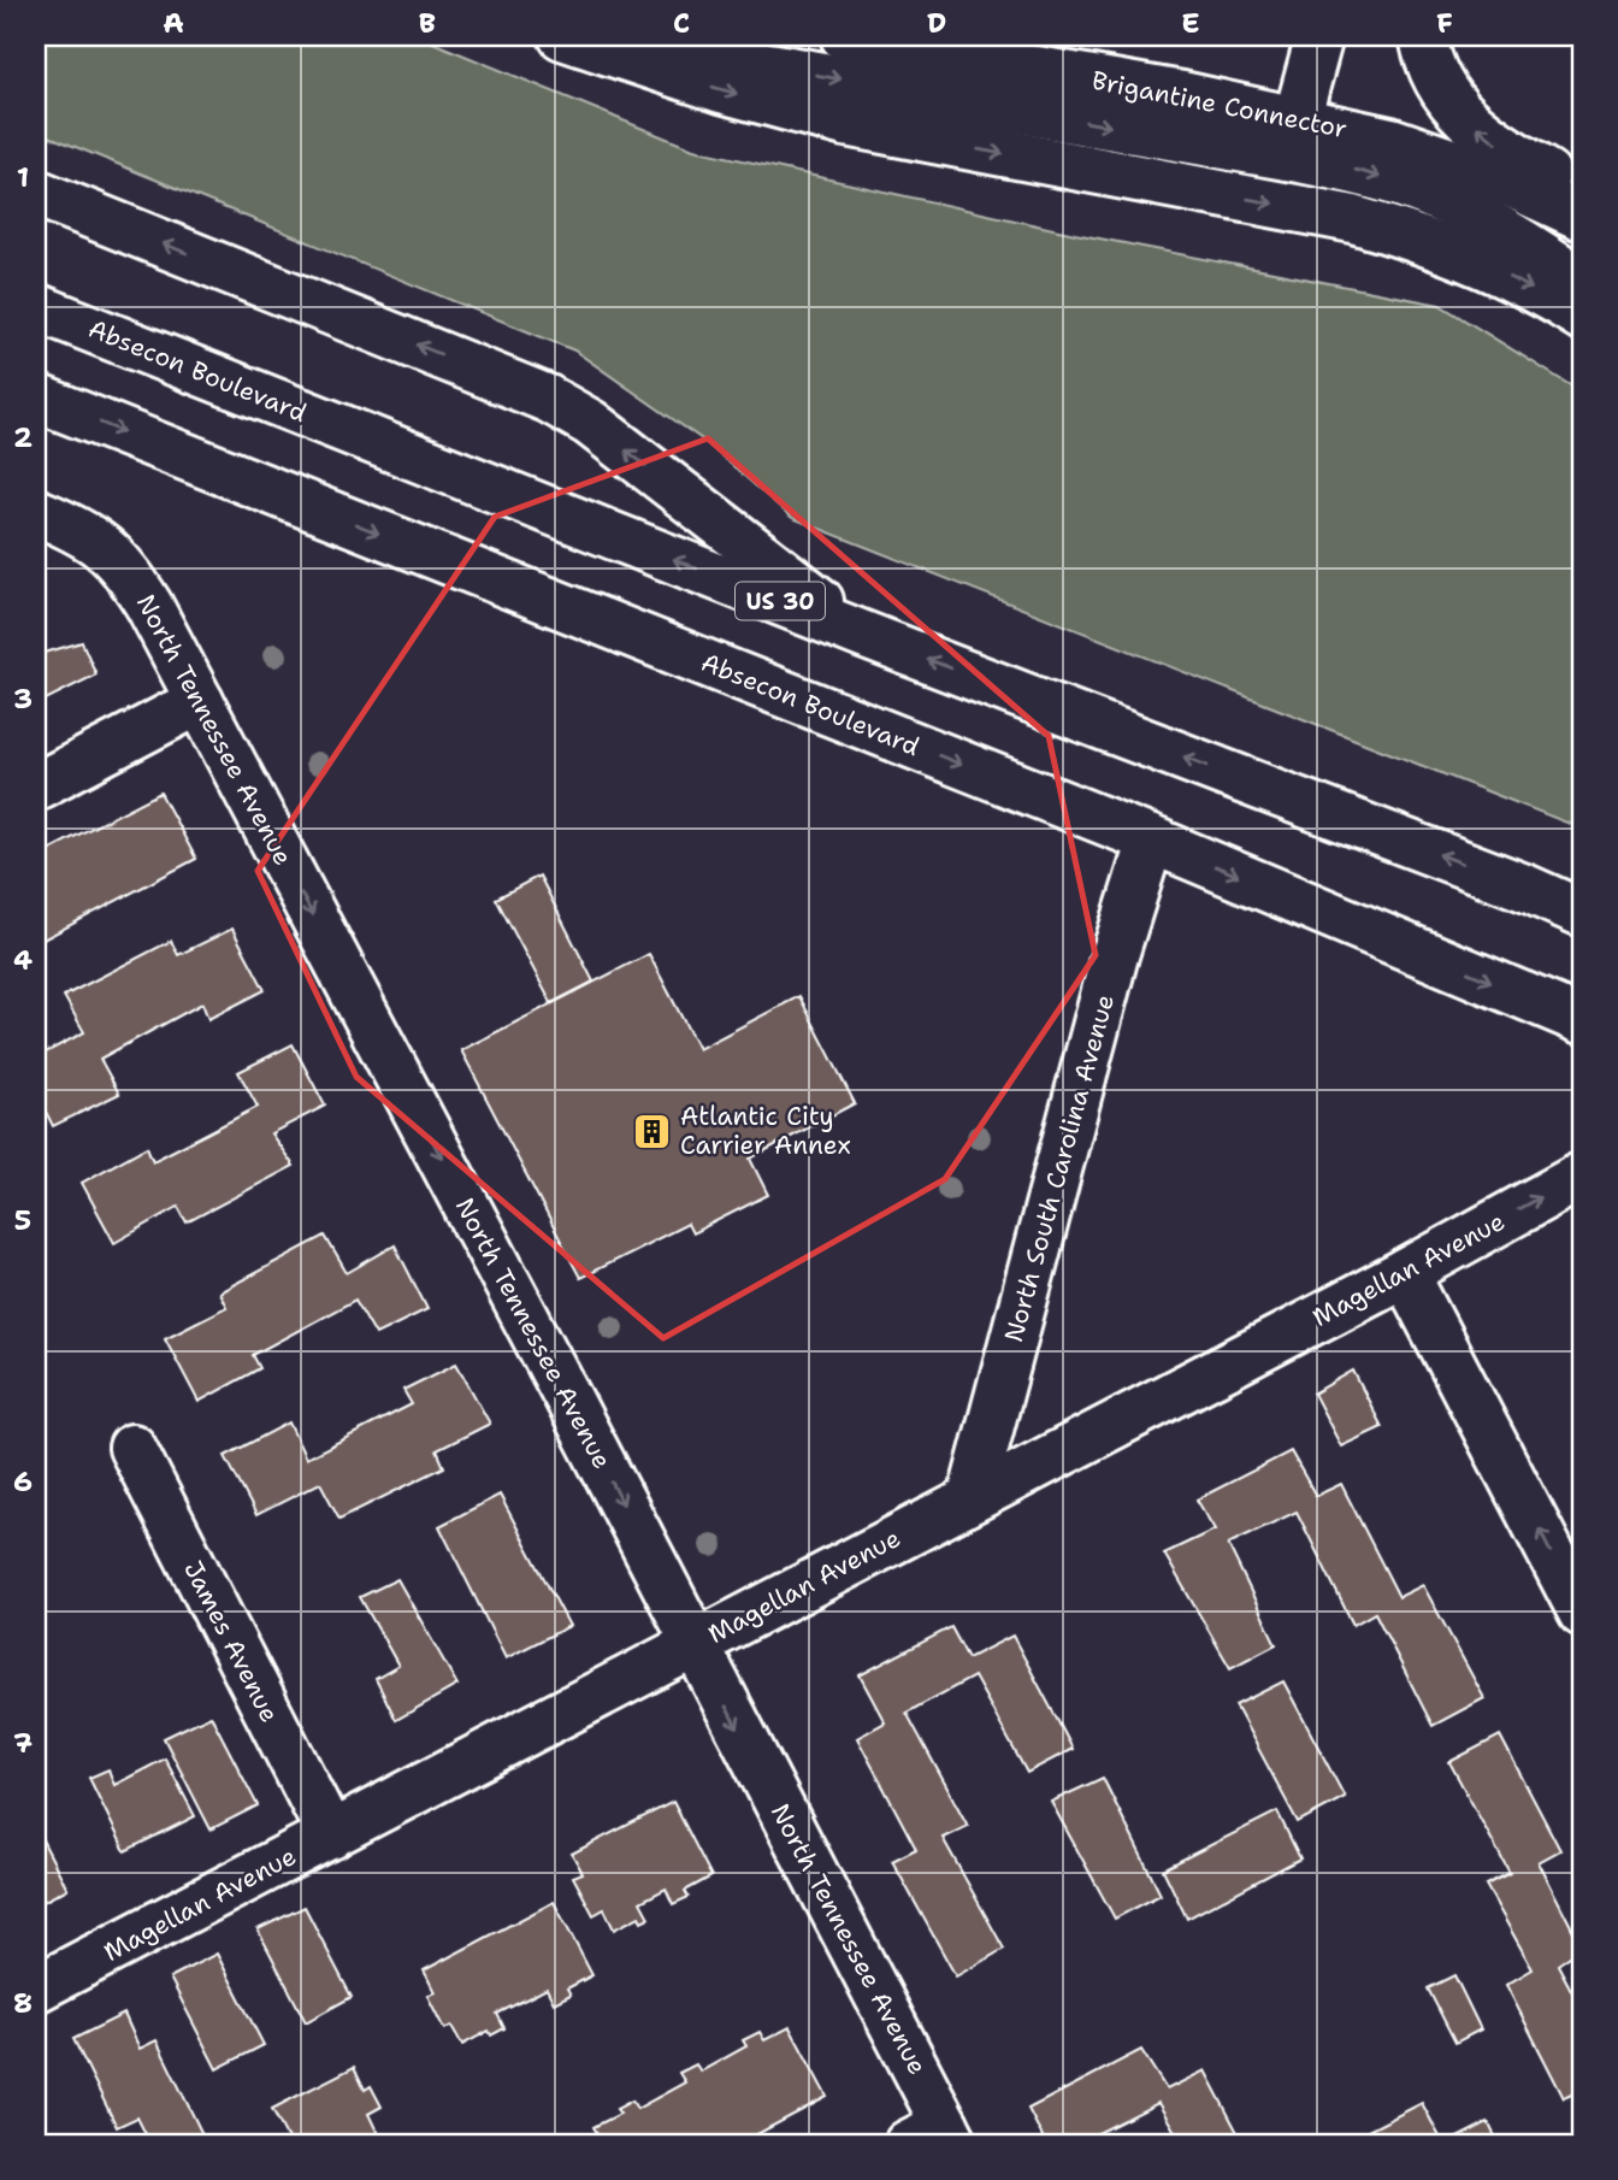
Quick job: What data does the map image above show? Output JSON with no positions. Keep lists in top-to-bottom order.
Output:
{
  "streets": {
    "main road": [
      "Brigantine Connector",
      "Absecon Boulevard",
      "US 30",
      "North Tennessee Avenue",
      "North South Carolina Avenue",
      "Magellan Avenue",
      "James Avenue"
    ]
  },
  "crossings": [
    ["Absecon Boulevard", "North South Carolina Avenue"],
    ["North Tennessee Avenue", "Magellan Avenue"],
    ["North South Carolina Avenue", "Magellan Avenue"],
    ["Magellan Avenue", "James Avenue"]
  ],
  "one_way": ["North Tennessee Avenue"],
  "places": {
    "building": ["Atlantic City Carrier Annex"]
  },
  "grid": {
    "columns": [
      "A",
      "B",
      "C",
      "D",
      "E",
      "F"
    ],
    "rows": [
      "1",
      "2",
      "3",
      "4",
      "5",
      "6",
      "7",
      "8"
    ]
  }
}
